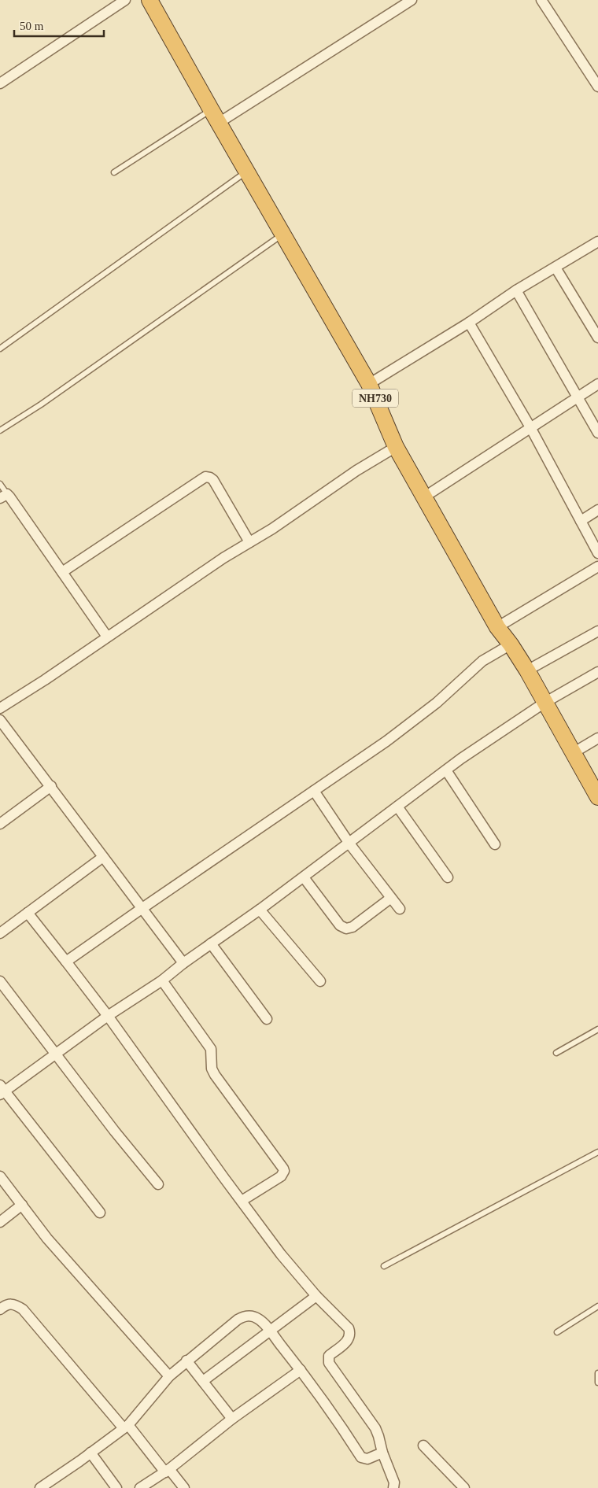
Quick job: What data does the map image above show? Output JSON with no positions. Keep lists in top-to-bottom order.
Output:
{
  "streets": {
    "highway": ["NH730"]
  },
  "scale_bar": "50 m"
}
